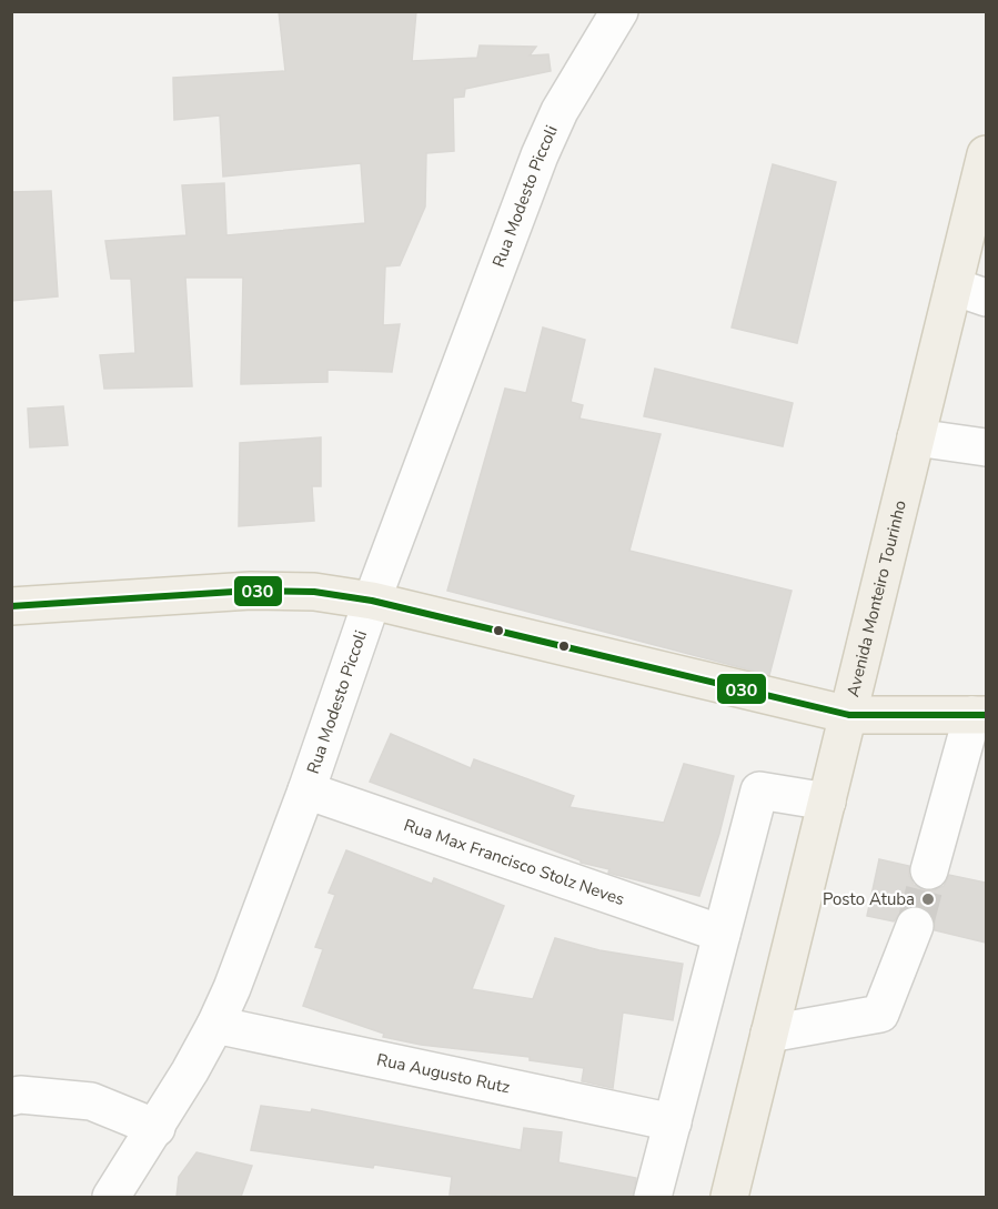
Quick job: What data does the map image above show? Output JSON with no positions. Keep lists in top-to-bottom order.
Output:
{
  "streets": {
    "main road": ["Avenida Monteiro Tourinho"],
    "street": ["Rua Modesto Piccoli", "Rua Max Francisco Stolz Neves", "Rua Augusto Rutz"]
  },
  "crossings": [
    ["Rua Modesto Piccoli", "Rua Max Francisco Stolz Neves"],
    ["Rua Modesto Piccoli", "Rua Augusto Rutz"]
  ],
  "places": ["Posto Atuba"],
  "lines": ["transit line 030"]
}
